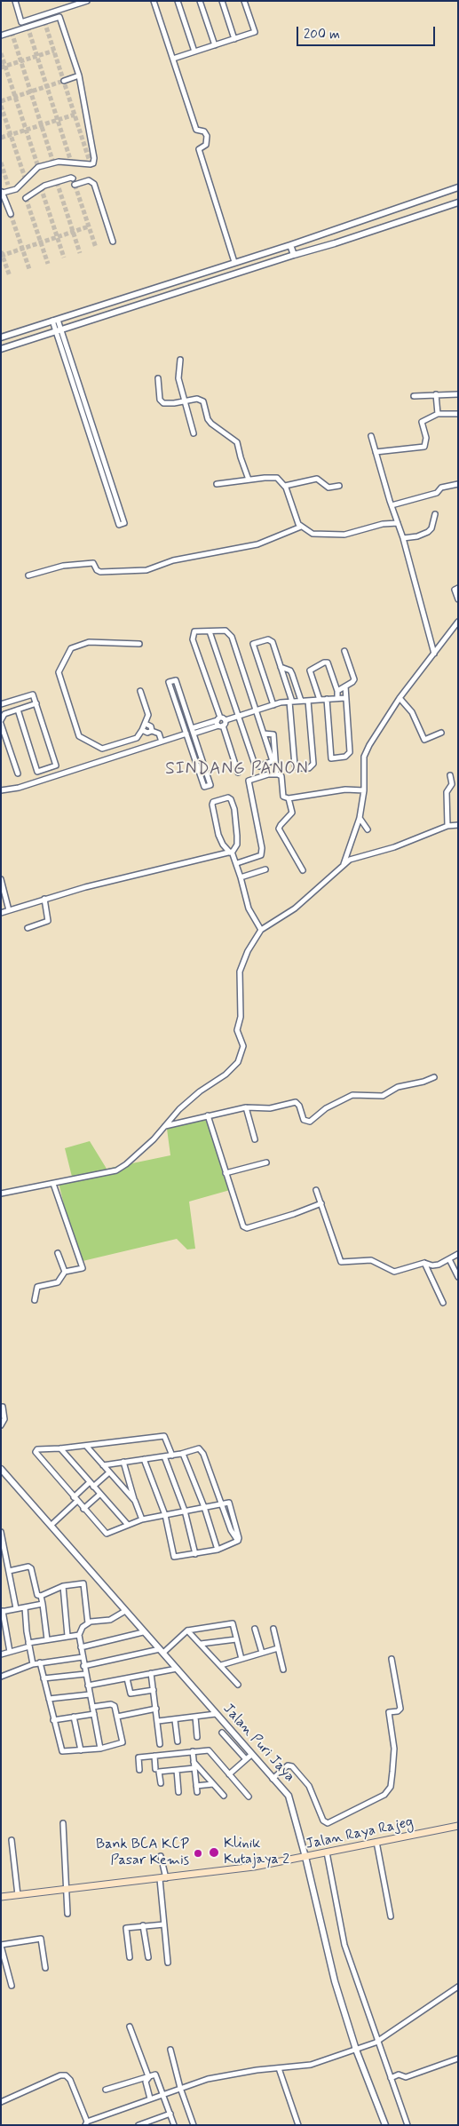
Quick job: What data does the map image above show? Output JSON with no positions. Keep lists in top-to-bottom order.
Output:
{
  "streets": {
    "main road": ["Jalan Raya Rajeg"],
    "street": ["Jalan Puri Jaya"]
  },
  "crossings": [
    ["Jalan Puri Jaya", "Jalan Raya Rajeg"]
  ],
  "districts": ["SINDANG PANON"],
  "places": ["Klinik Kutajaya 2", "Bank BCA KCP Pasar Kemis"],
  "scale_bar": "200 m"
}
